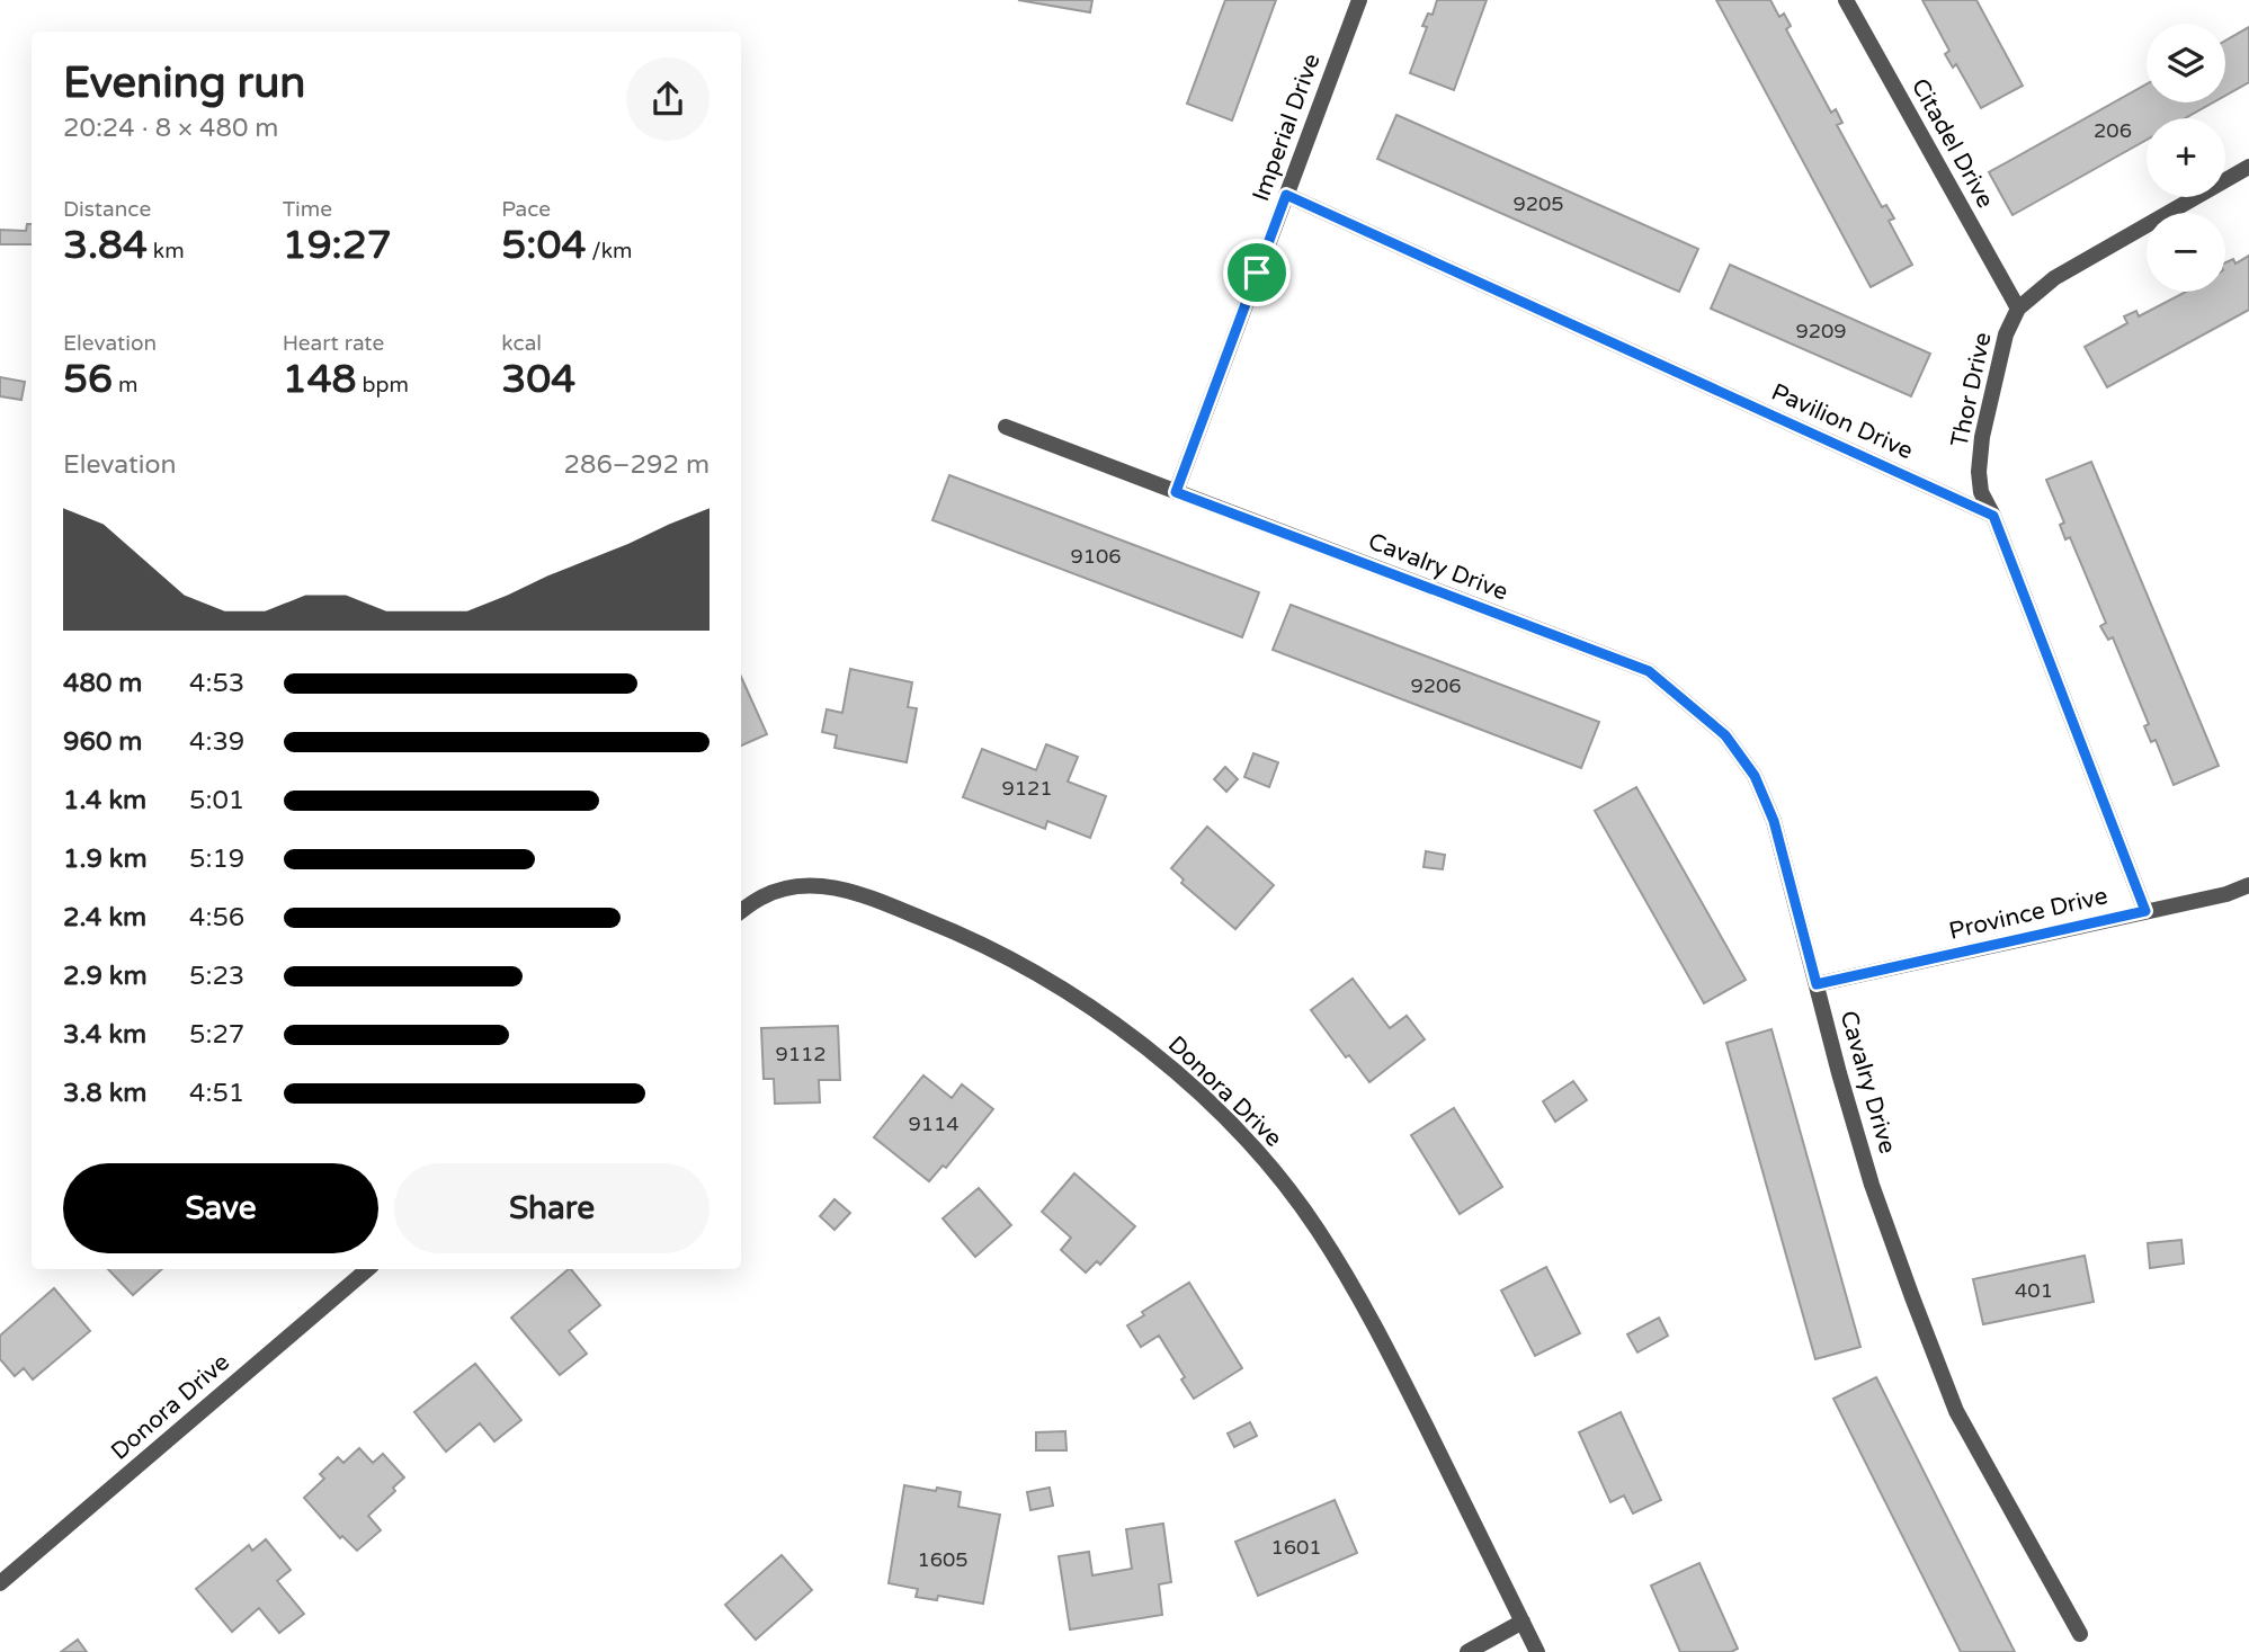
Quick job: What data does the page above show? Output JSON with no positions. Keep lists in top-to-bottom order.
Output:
{
  "streets": {
    "street": [
      "Imperial Drive",
      "Citadel Drive",
      "Thor Drive",
      "Pavilion Drive",
      "Cavalry Drive",
      "Province Drive",
      "Donora Drive"
    ]
  },
  "crossings": [
    ["Imperial Drive", "Pavilion Drive"],
    ["Imperial Drive", "Cavalry Drive"],
    ["Citadel Drive", "Thor Drive"],
    ["Thor Drive", "Pavilion Drive"],
    ["Cavalry Drive", "Province Drive"]
  ],
  "house_numbers": [
    "206",
    "9205",
    "9209",
    "9106",
    "9206",
    "9121",
    "9112",
    "9114",
    "401",
    "1601",
    "1605"
  ],
  "page": {
    "map_buttons": ["+", "−"],
    "heading": ["Evening run", "20:24 · 8 × 480 m"],
    "stats": [
      ["Distance", "3.84 km"],
      ["Time", "19:27"],
      ["Pace", "5:04 /km"],
      ["Elevation", "56 m"],
      ["Heart rate", "148 bpm"],
      ["kcal", "304"]
    ],
    "chart": ["Elevation", "286–292 m"],
    "list": [
      {
        "name": "480 m",
        "note": "4:53"
      },
      {
        "name": "960 m",
        "note": "4:39"
      },
      {
        "name": "1.4 km",
        "note": "5:01"
      },
      {
        "name": "1.9 km",
        "note": "5:19"
      },
      {
        "name": "2.4 km",
        "note": "4:56"
      },
      {
        "name": "2.9 km",
        "note": "5:23"
      },
      {
        "name": "3.4 km",
        "note": "5:27"
      },
      {
        "name": "3.8 km",
        "note": "4:51"
      }
    ],
    "buttons": ["Save", "Share"]
  }
}
